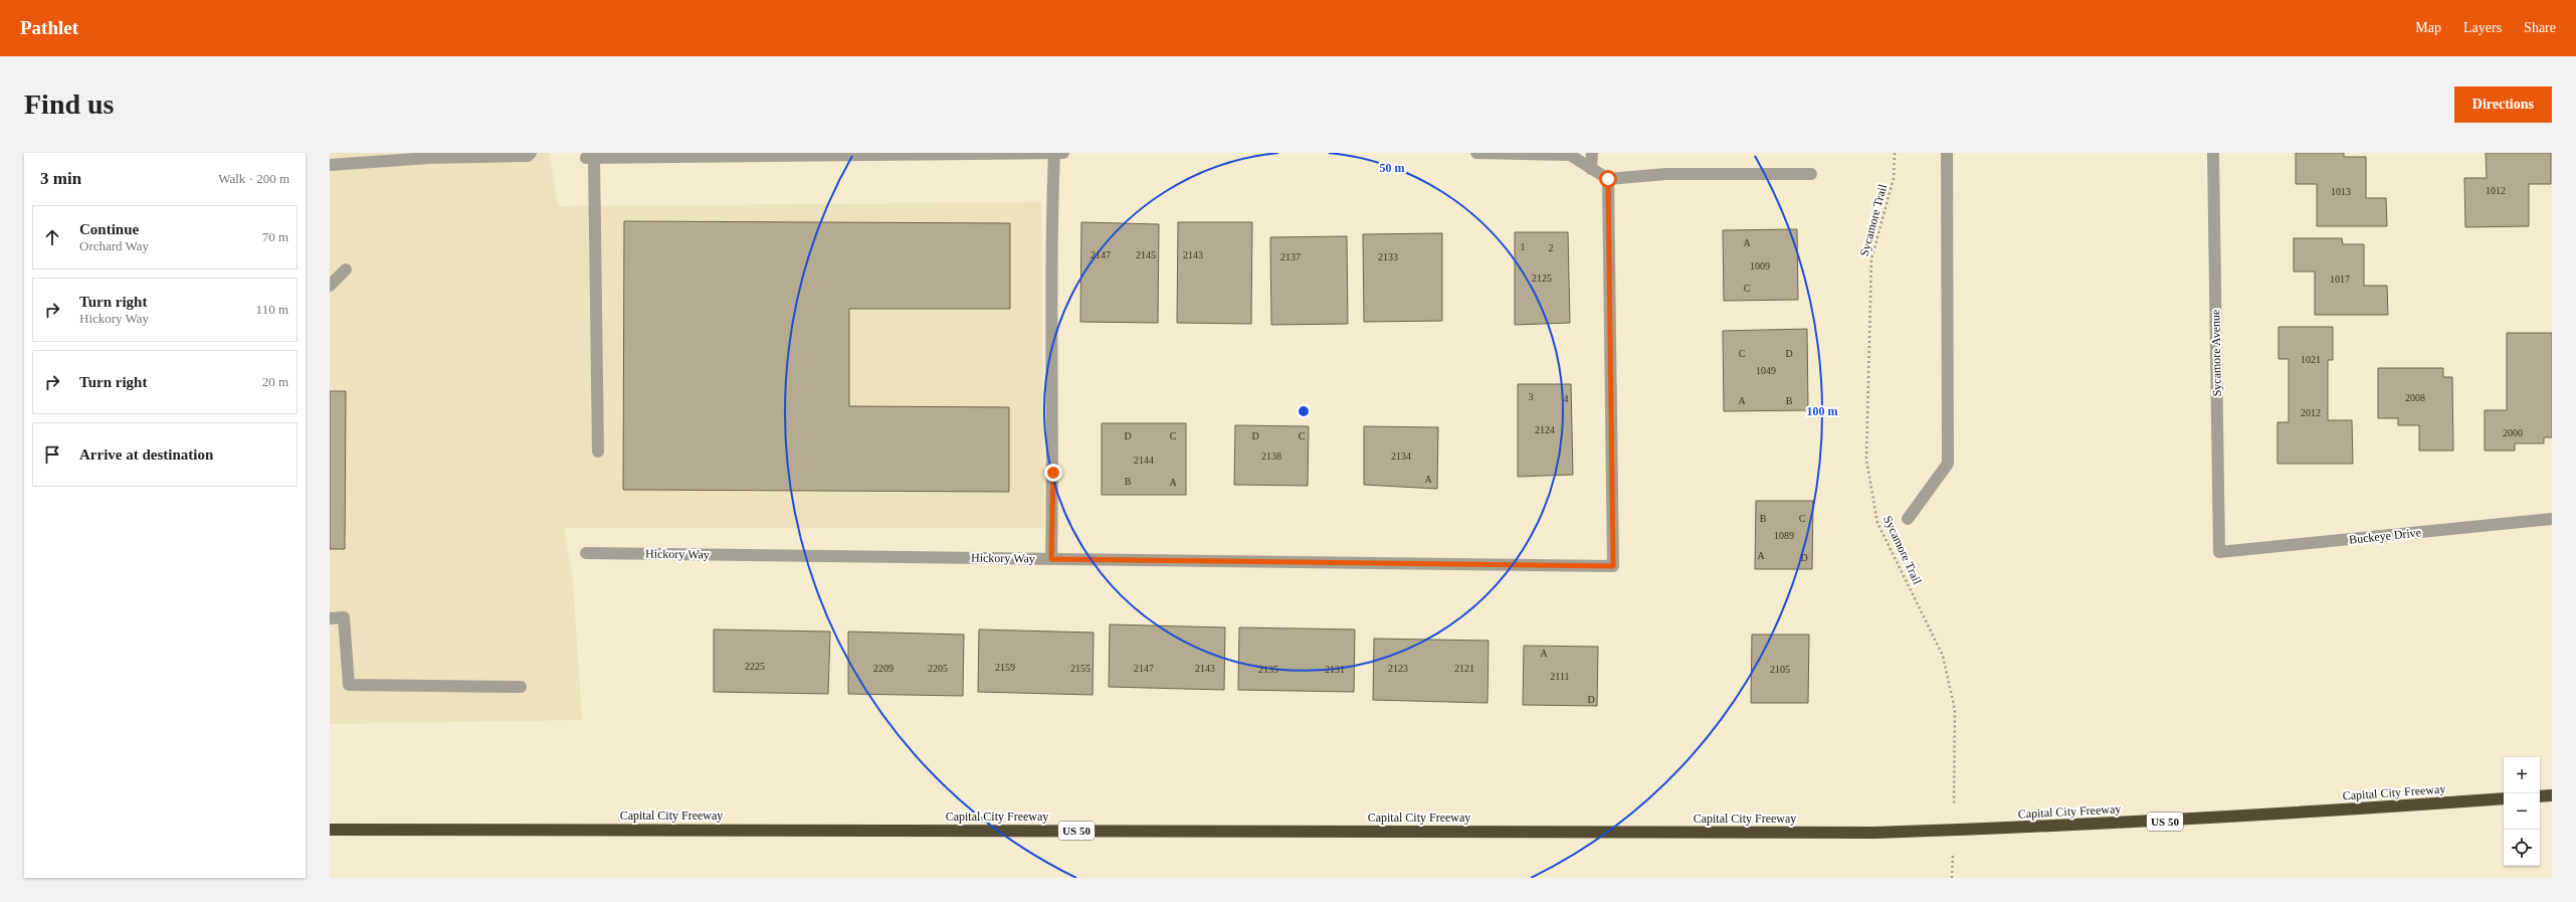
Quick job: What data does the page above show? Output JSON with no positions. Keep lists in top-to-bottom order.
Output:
{
  "streets": {
    "highway": ["Capital City Freeway", "US 50"],
    "street": ["Sycamore Avenue", "Buckeye Drive", "Hickory Way"],
    "path": ["Sycamore Trail"]
  },
  "crossings": [
    ["Sycamore Avenue", "Buckeye Drive"]
  ],
  "house_numbers": [
    "1012",
    "1013",
    "A",
    "1",
    "2",
    "2147",
    "2145",
    "2143",
    "2137",
    "2133",
    "1009",
    "2125",
    "1017",
    "C",
    "C",
    "D",
    "1021",
    "1049",
    "3",
    "2008",
    "4",
    "A",
    "B",
    "2012",
    "2124",
    "2000",
    "D",
    "C",
    "D",
    "C",
    "2138",
    "2134",
    "2144",
    "A",
    "B",
    "A",
    "B",
    "C",
    "1089",
    "A",
    "D",
    "A",
    "2225",
    "2159",
    "2209",
    "2205",
    "2155",
    "2147",
    "2143",
    "2123",
    "2121",
    "2135",
    "2131",
    "2105",
    "2111",
    "D"
  ],
  "page": {
    "header": "Pathlet",
    "nav": ["Map", "Layers", "Share"],
    "buttons": "Directions",
    "title": "Find us",
    "heading": ["3 min", "Walk · 200 m"],
    "list": [
      ["Continue", "Orchard Way", "70 m"],
      ["Turn right", "Hickory Way", "110 m"],
      ["Turn right", "20 m"],
      "Arrive at destination"
    ],
    "map_buttons": ["+", "−"]
  },
  "rings": ["50 m", "100 m"]
}
